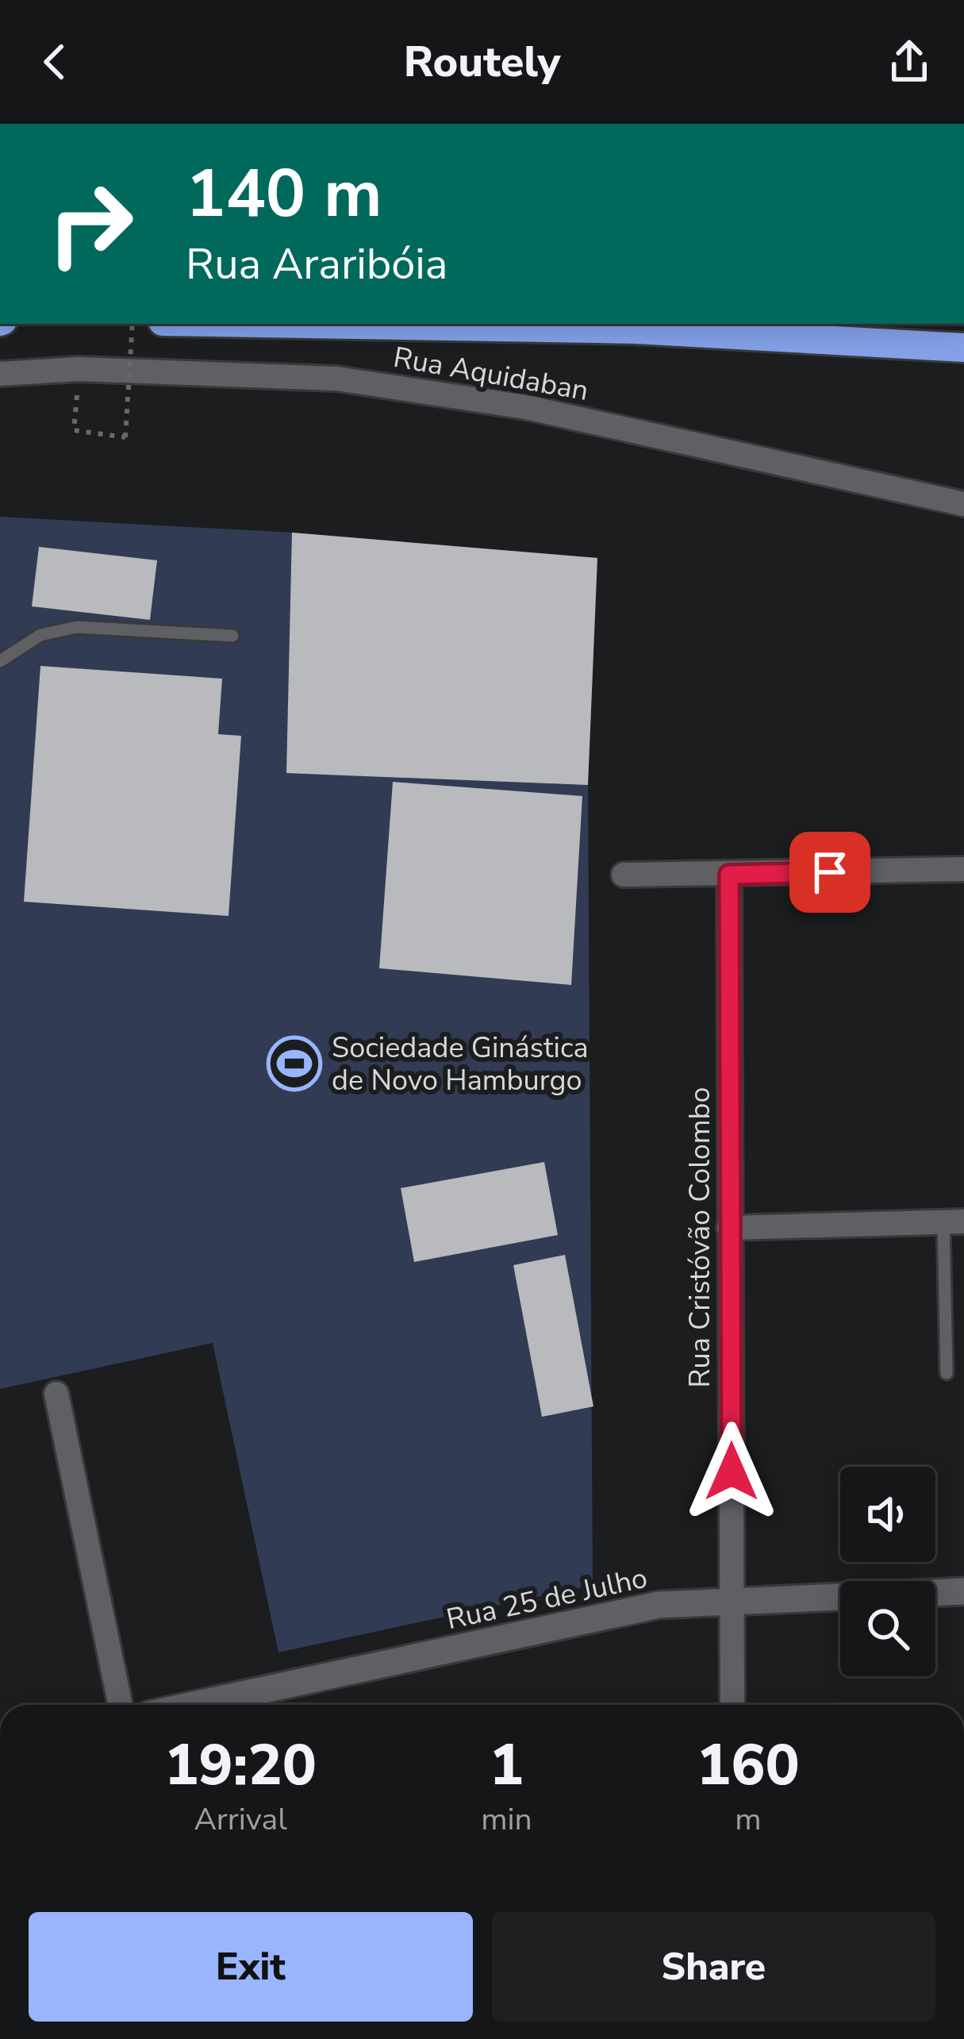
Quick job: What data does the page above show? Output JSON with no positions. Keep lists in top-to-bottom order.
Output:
{
  "streets": {
    "street": ["Rua Aquidaban", "Rua Cristóvão Colombo", "Rua 25 de Julho"]
  },
  "crossings": [
    ["Rua Cristóvão Colombo", "Rua 25 de Julho"]
  ],
  "places": {
    "sports": ["Sociedade Ginástica de Novo Hamburgo"]
  },
  "page": {
    "header": "Routely",
    "turn": ["140 m", "Rua Araribóia"],
    "eta": [
      "19:20",
      "Arrival",
      "1",
      "min",
      "160",
      "m"
    ],
    "buttons": ["Exit", "Share"]
  }
}
